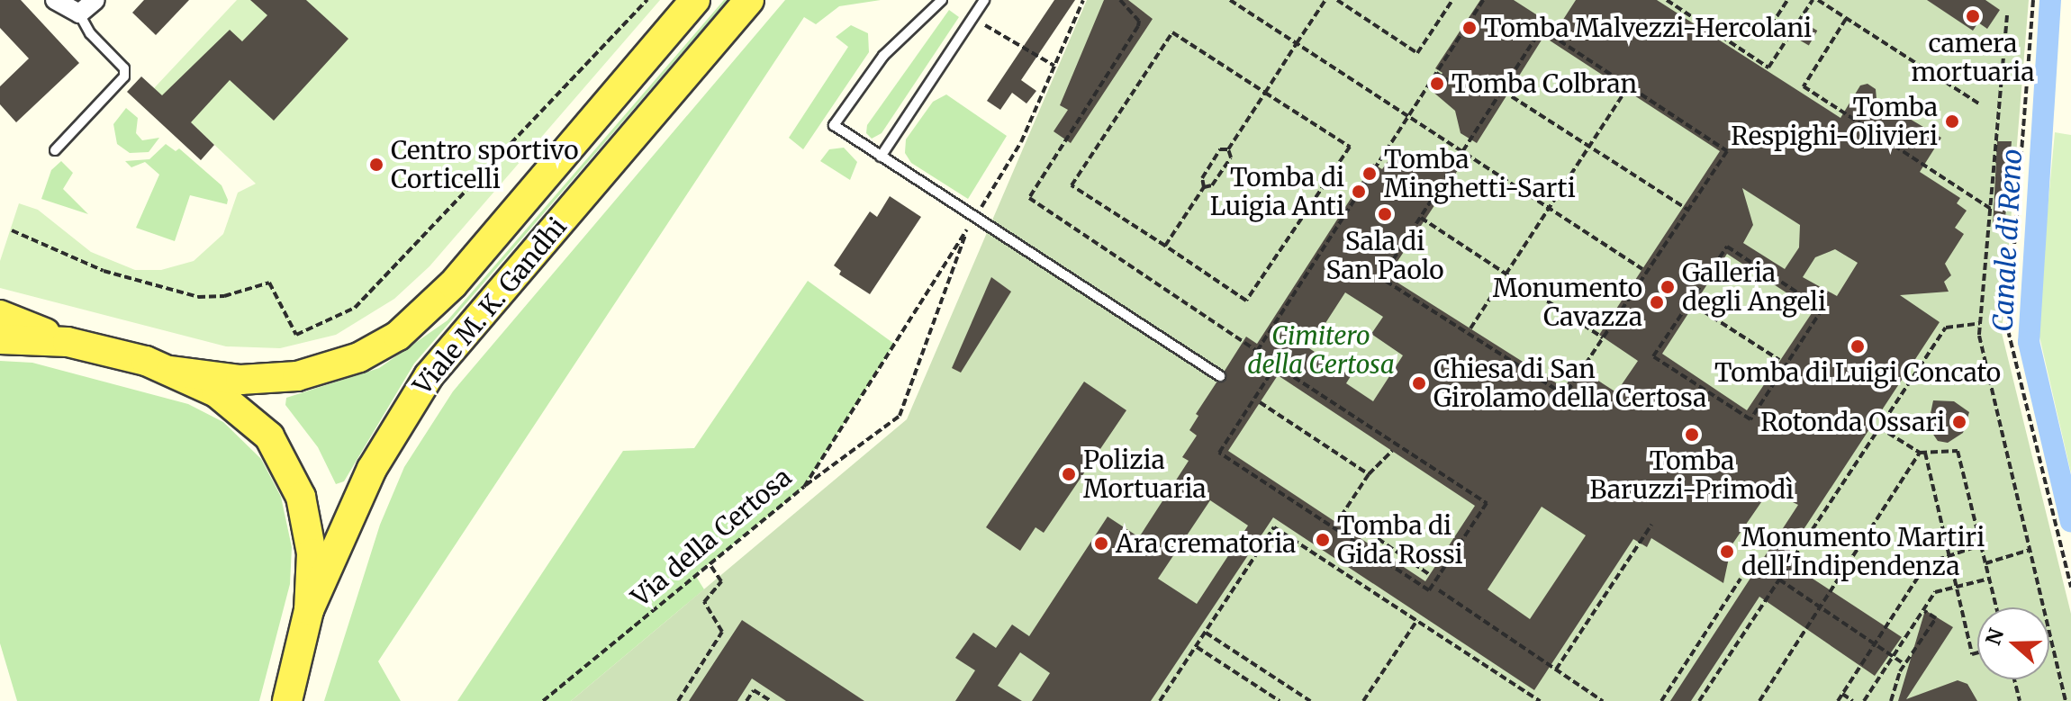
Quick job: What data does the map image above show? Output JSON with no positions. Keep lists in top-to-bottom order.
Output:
{
  "streets": {
    "main road": ["Viale M. K. Gandhi"],
    "path": ["Via della Certosa"]
  },
  "water": ["Canale di Reno"],
  "parks": ["Cimitero della Certosa"],
  "places": [
    "camera mortuaria",
    "Tomba Malvezzi-Hercolani",
    "Tomba Colbran",
    "Tomba Respighi-Olivieri",
    "Centro sportivo Corticelli",
    "Tomba Minghetti-Sarti",
    "Tomba di Luigia Anti",
    "Sala di San Paolo",
    "Galleria degli Angeli",
    "Monumento Cavazza",
    "Tomba di Luigi Concato",
    "Chiesa di San Girolamo della Certosa",
    "Rotonda Ossari",
    "Tomba Baruzzi-Primodì",
    "Polizia Mortuaria",
    "Tomba di Gida Rossi",
    "Ara crematoria",
    "Monumento Martiri dell'Indipendenza"
  ],
  "north": "left"
}
